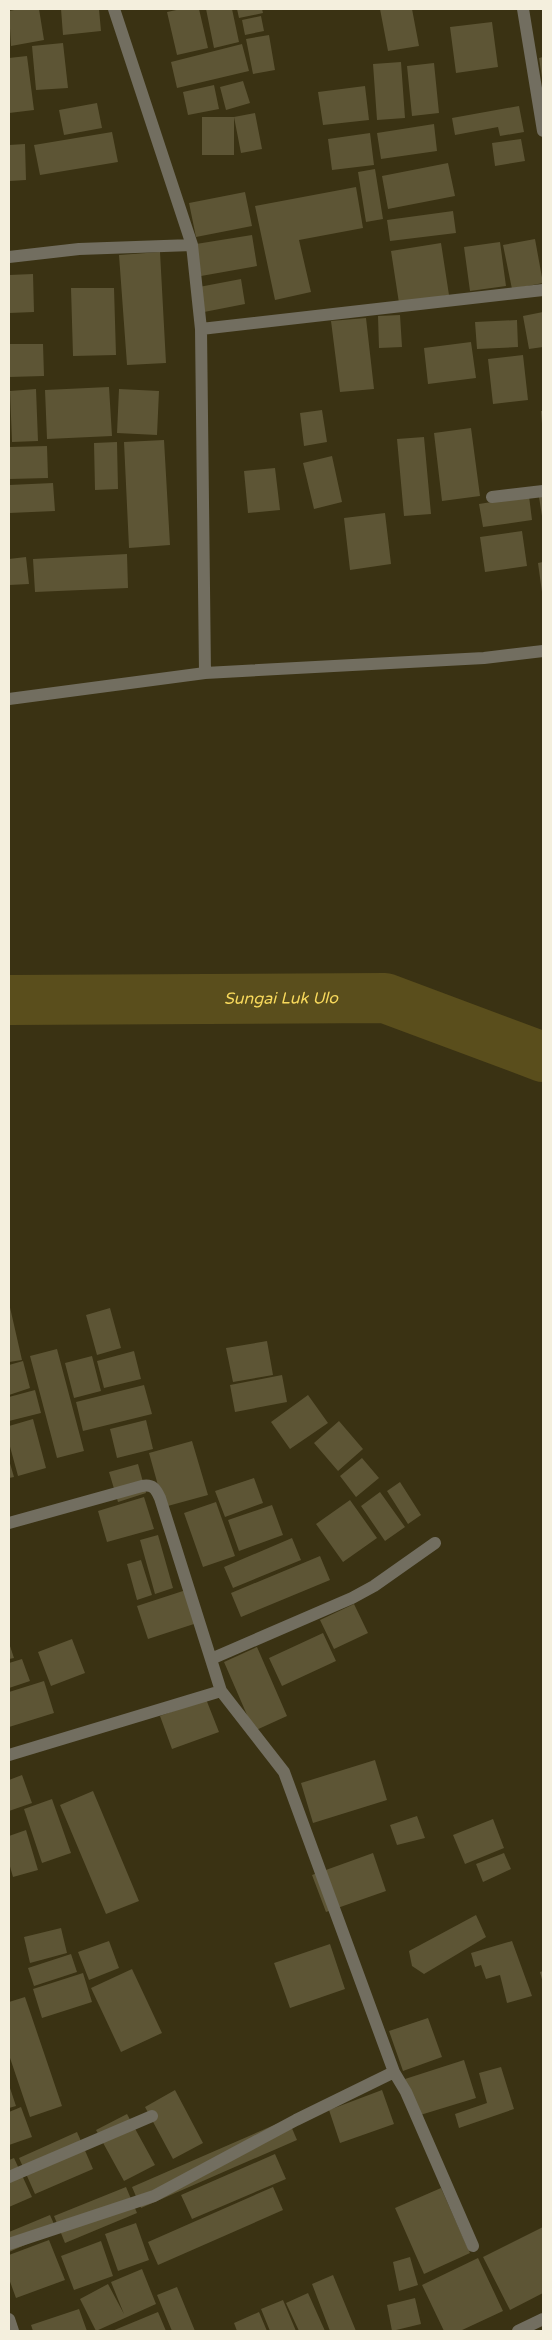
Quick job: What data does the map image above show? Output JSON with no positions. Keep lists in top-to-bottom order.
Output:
{
  "water": ["Sungai Luk Ulo"]
}
